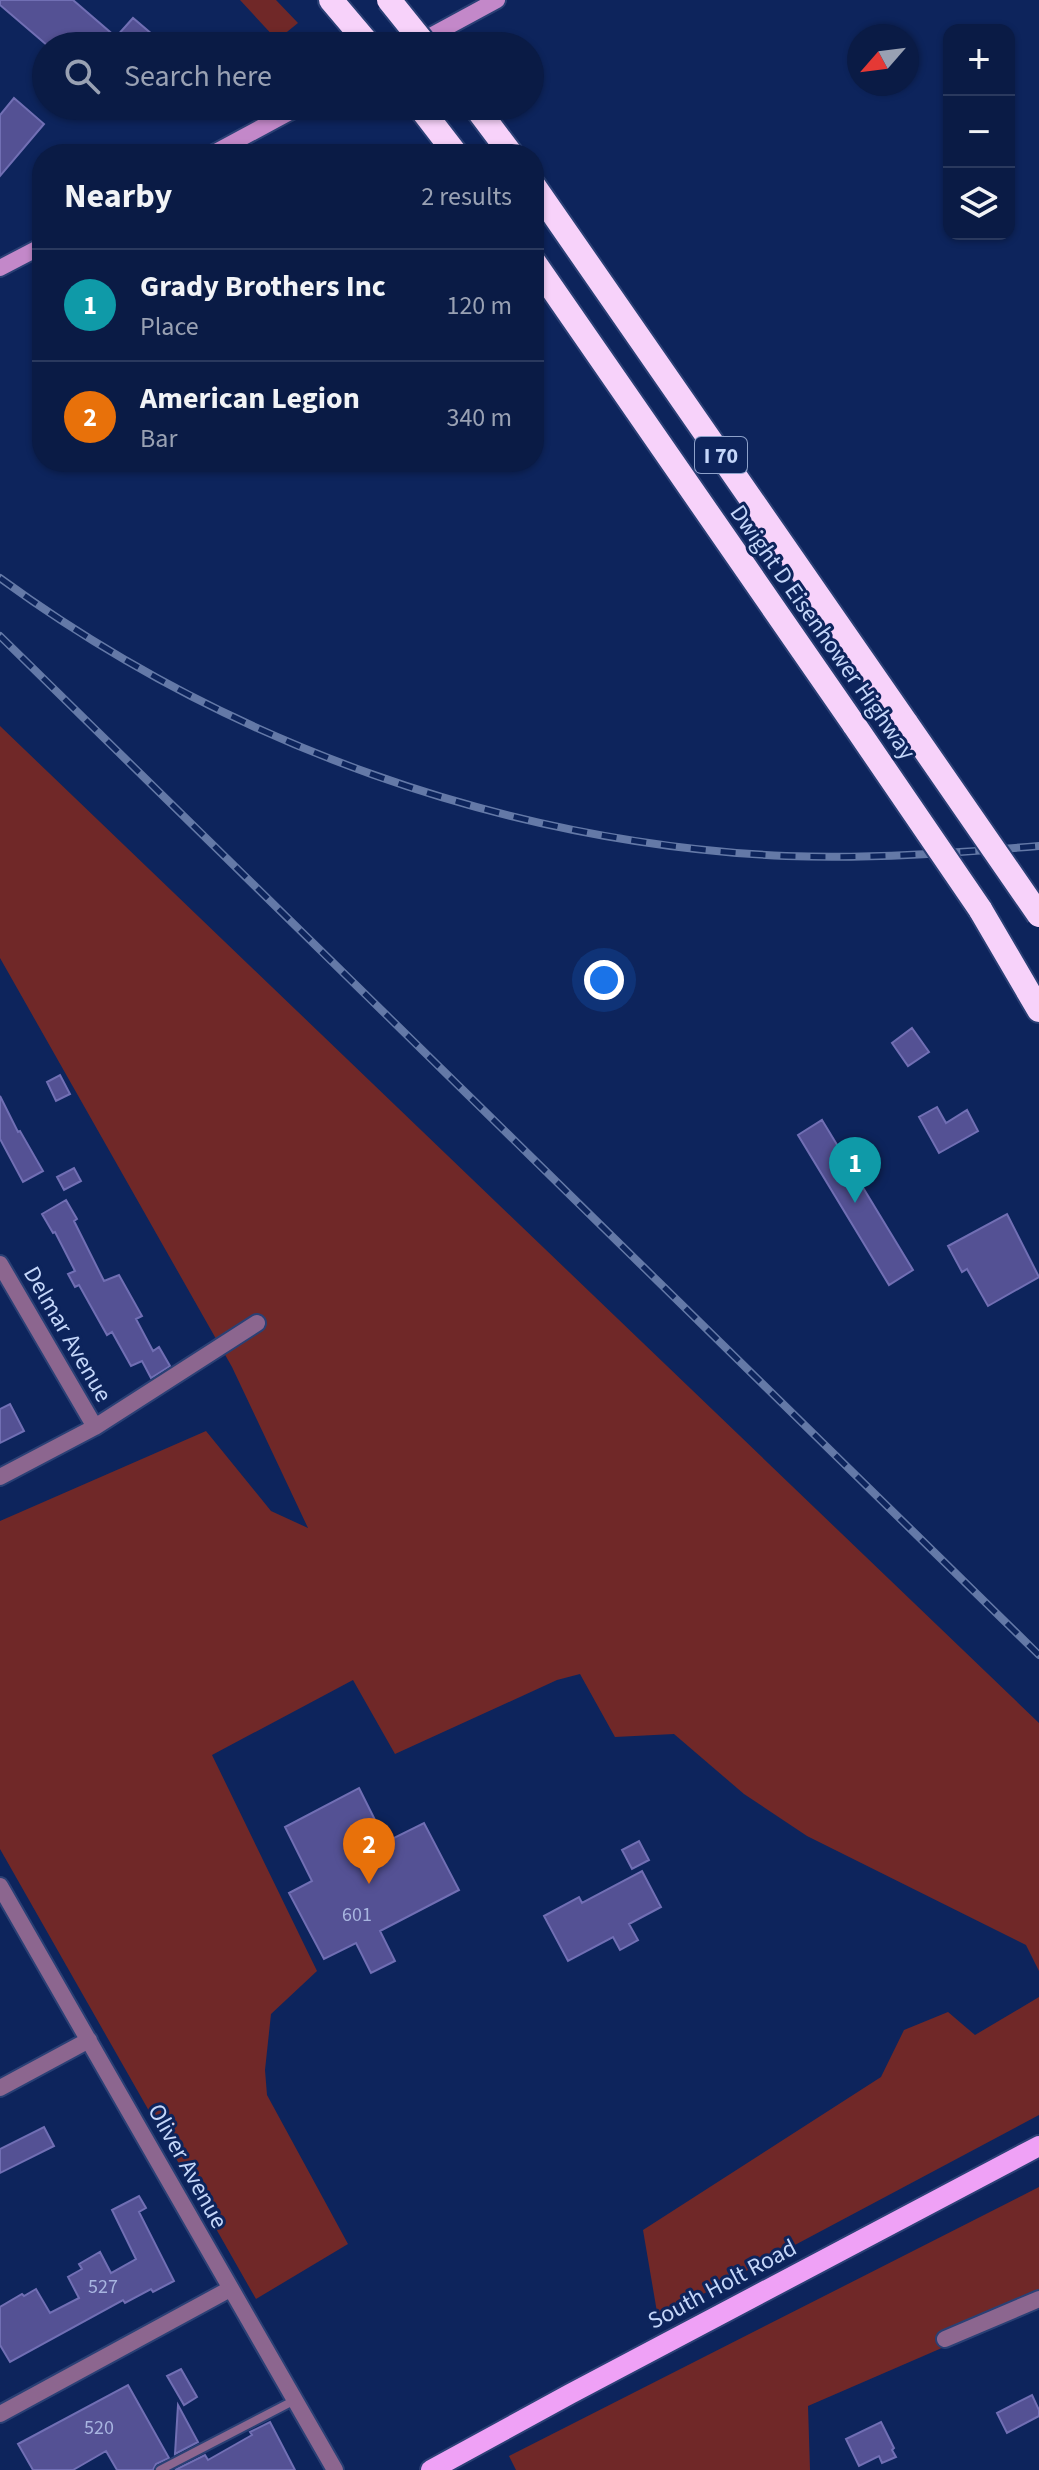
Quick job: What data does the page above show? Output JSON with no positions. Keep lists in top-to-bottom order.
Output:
{
  "streets": {
    "highway": ["I 70", "Dwight D Eisenhower Highway"],
    "main road": ["South Holt Road"],
    "street": ["Delmar Avenue", "Oliver Avenue"]
  },
  "house_numbers": ["601", "527", "520"],
  "north": "bottom left",
  "page": {
    "map_buttons": ["+", "−"],
    "search": "Search here",
    "heading": ["Nearby", "2 results"],
    "list": [
      {
        "mark": "1",
        "name": "Grady Brothers Inc",
        "note": "Place",
        "value": "120 m"
      },
      {
        "mark": "2",
        "name": "American Legion",
        "note": "Bar",
        "value": "340 m"
      }
    ],
    "pins": ["1", "2"]
  }
}
